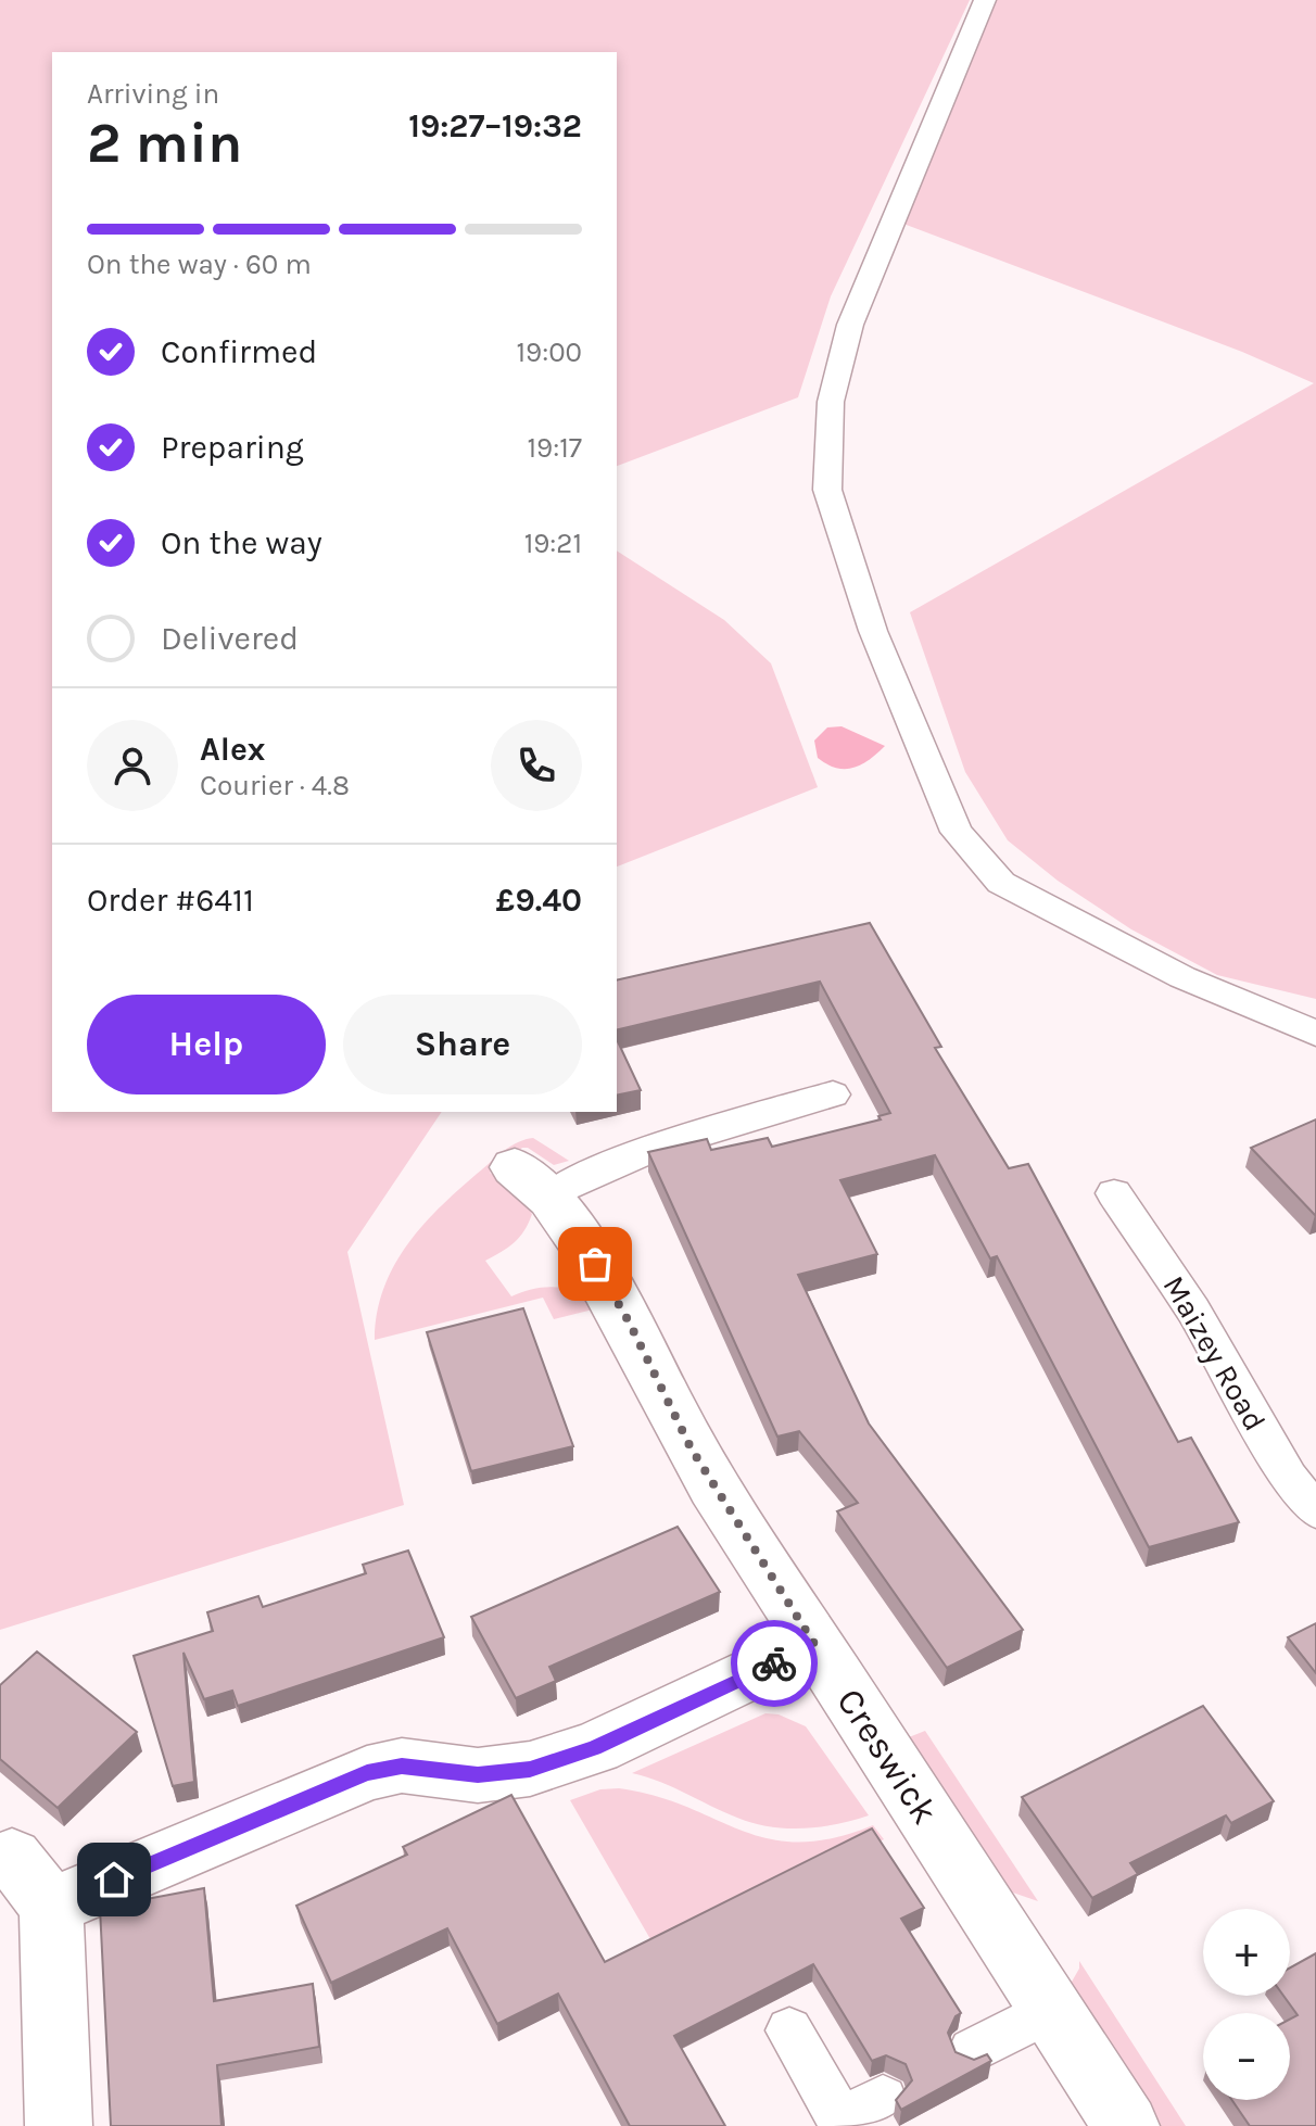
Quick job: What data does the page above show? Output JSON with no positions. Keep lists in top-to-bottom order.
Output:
{
  "streets": {
    "street": ["Creswick"],
    "lane": ["Maizey Road"]
  },
  "page": {
    "heading": ["2 min", "Arriving in", "19:27–19:32"],
    "panel": [
      "Alex",
      "Courier · 4.8",
      "Order #6411",
      "£9.40"
    ],
    "bar": "On the way · 60 m",
    "list": [
      ["Confirmed", "19:00"],
      ["Preparing", "19:17"],
      ["On the way", "19:21"],
      "Delivered"
    ],
    "buttons": ["Help", "Share"],
    "map_buttons": ["+", "−"]
  }
}
